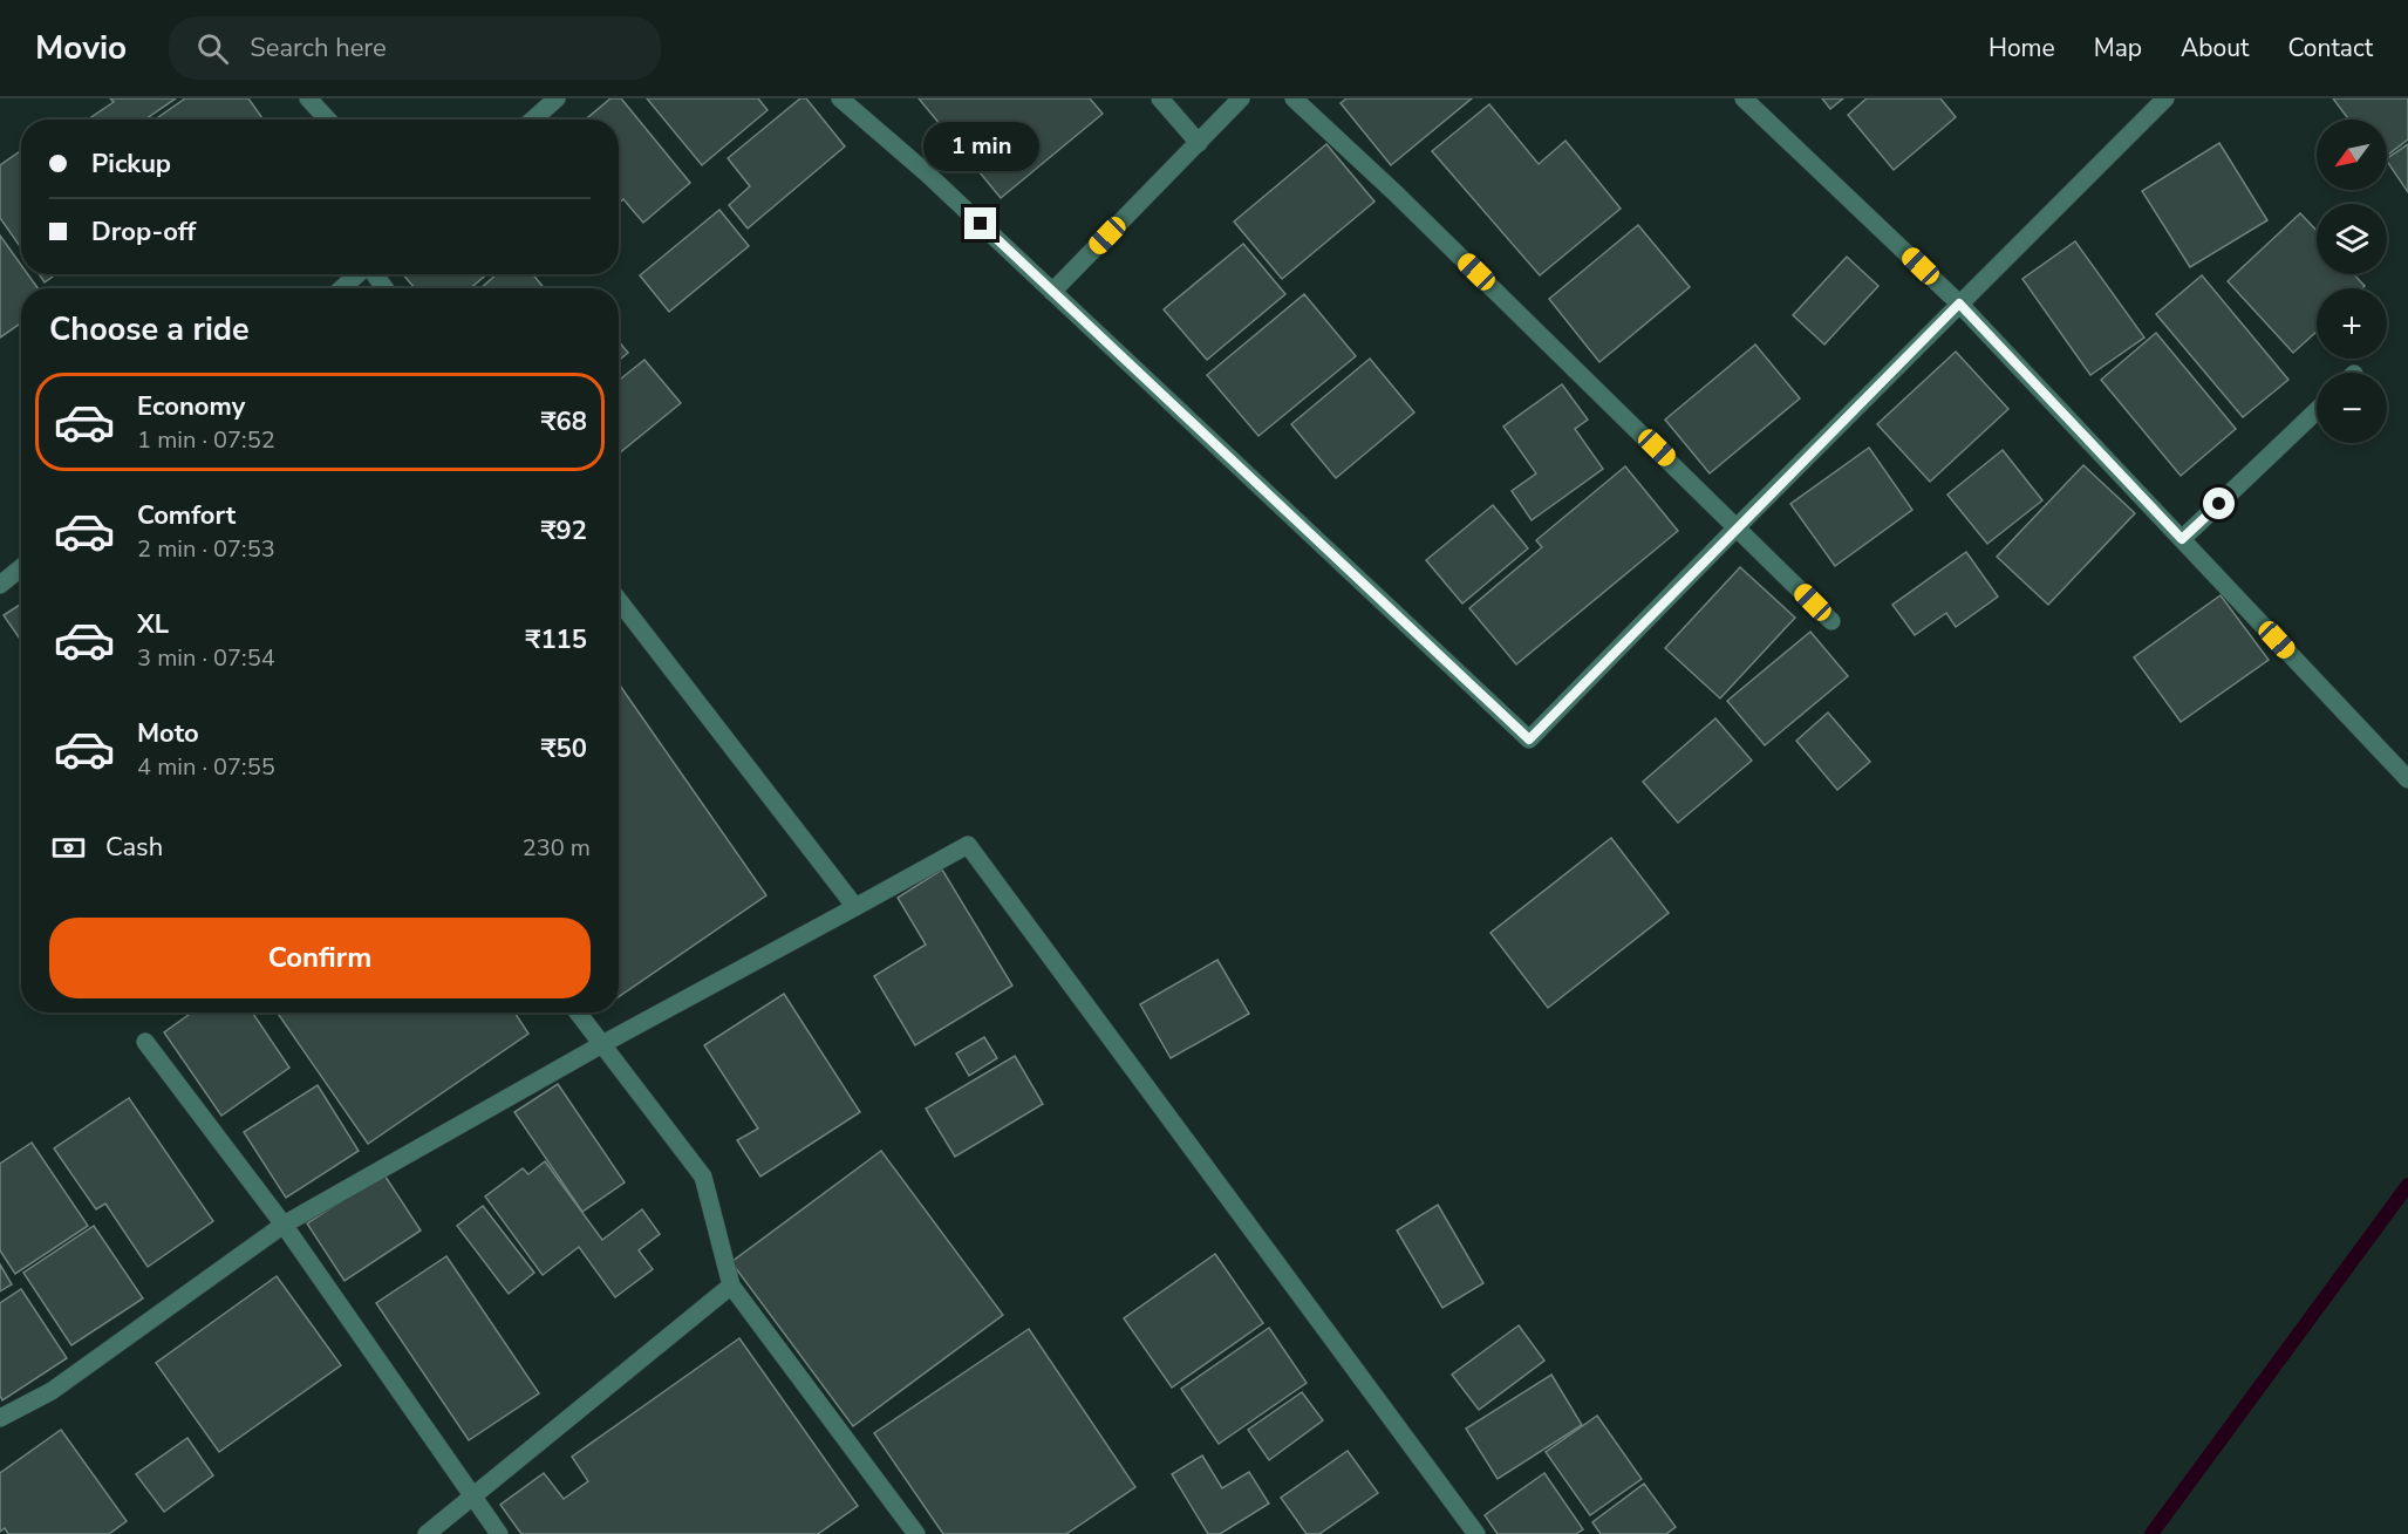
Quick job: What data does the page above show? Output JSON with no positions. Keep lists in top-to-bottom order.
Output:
{
  "north": "bottom left",
  "page": {
    "header": "Movio",
    "search": "Search here",
    "nav": [
      "Home",
      "Map",
      "About",
      "Contact"
    ],
    "map_buttons": ["+", "−"],
    "banner": ["Pickup", "Drop-off"],
    "bubble": "1 min",
    "heading": "Choose a ride",
    "list": [
      {
        "name": "Economy",
        "note": "1 min · 07:52",
        "value": "₹68"
      },
      {
        "name": "Comfort",
        "note": "2 min · 07:53",
        "value": "₹92"
      },
      {
        "name": "XL",
        "note": "3 min · 07:54",
        "value": "₹115"
      },
      {
        "name": "Moto",
        "note": "4 min · 07:55",
        "value": "₹50"
      }
    ],
    "pay": ["Cash", "230 m"],
    "buttons": "Confirm"
  }
}
